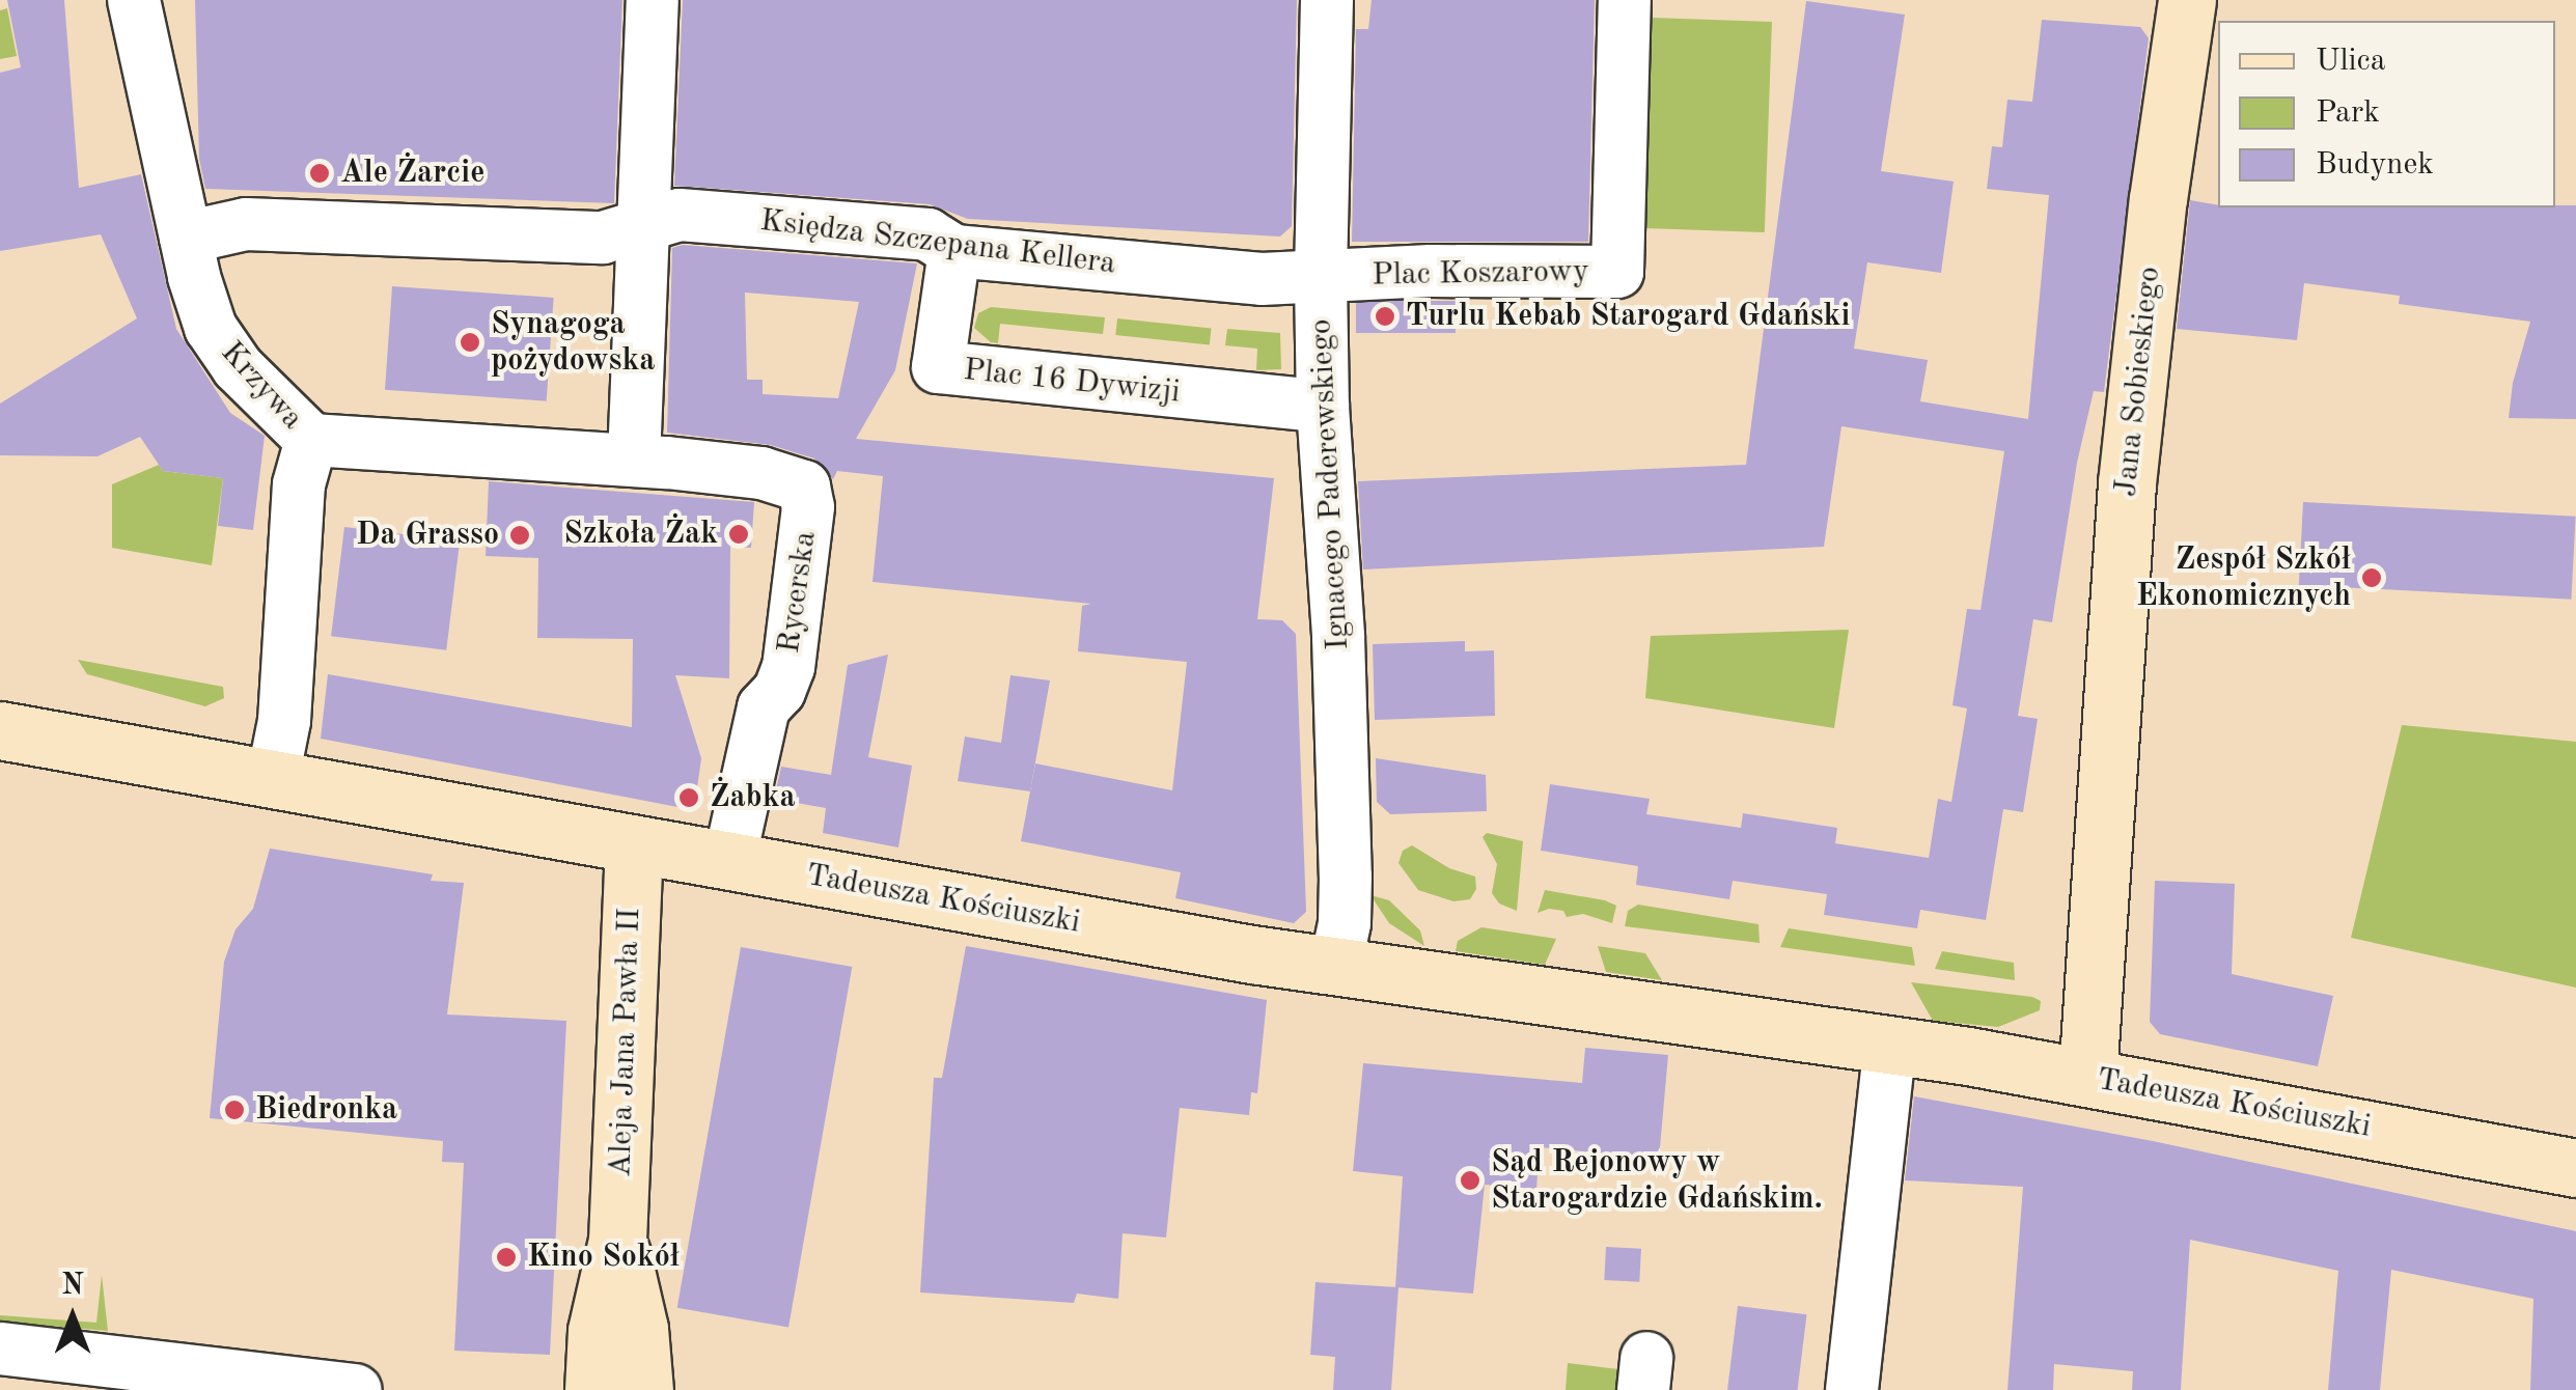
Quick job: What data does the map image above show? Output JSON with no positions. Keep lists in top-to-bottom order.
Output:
{
  "streets": {
    "street": [
      "Księdza Szczepana Kellera",
      "Plac Koszarowy",
      "Plac 16 Dywizji",
      "Jana Sobieskiego",
      "Krzywa",
      "Ignacego Paderewskiego",
      "Rycerska",
      "Tadeusza Kościuszki",
      "Aleja Jana Pawła II"
    ]
  },
  "crossings": [
    ["Księdza Szczepana Kellera", "Plac Koszarowy"],
    ["Księdza Szczepana Kellera", "Plac 16 Dywizji"],
    ["Księdza Szczepana Kellera", "Krzywa"],
    ["Księdza Szczepana Kellera", "Ignacego Paderewskiego"],
    ["Plac Koszarowy", "Ignacego Paderewskiego"],
    ["Plac 16 Dywizji", "Ignacego Paderewskiego"],
    ["Jana Sobieskiego", "Tadeusza Kościuszki"],
    ["Krzywa", "Rycerska"],
    ["Krzywa", "Tadeusza Kościuszki"],
    ["Ignacego Paderewskiego", "Tadeusza Kościuszki"],
    ["Rycerska", "Tadeusza Kościuszki"],
    ["Tadeusza Kościuszki", "Aleja Jana Pawła II"]
  ],
  "places": [
    "Ale Żarcie",
    "Turlu Kebab Starogard Gdański",
    "Synagoga pożydowska",
    "Szkoła Żak",
    "Da Grasso",
    "Zespół Szkół Ekonomicznych",
    "Żabka",
    "Biedronka",
    "Sąd Rejonowy w Starogardzie Gdańskim.",
    "Kino Sokół"
  ],
  "legend": ["Ulica", "Park", "Budynek"],
  "north": "top"
}
